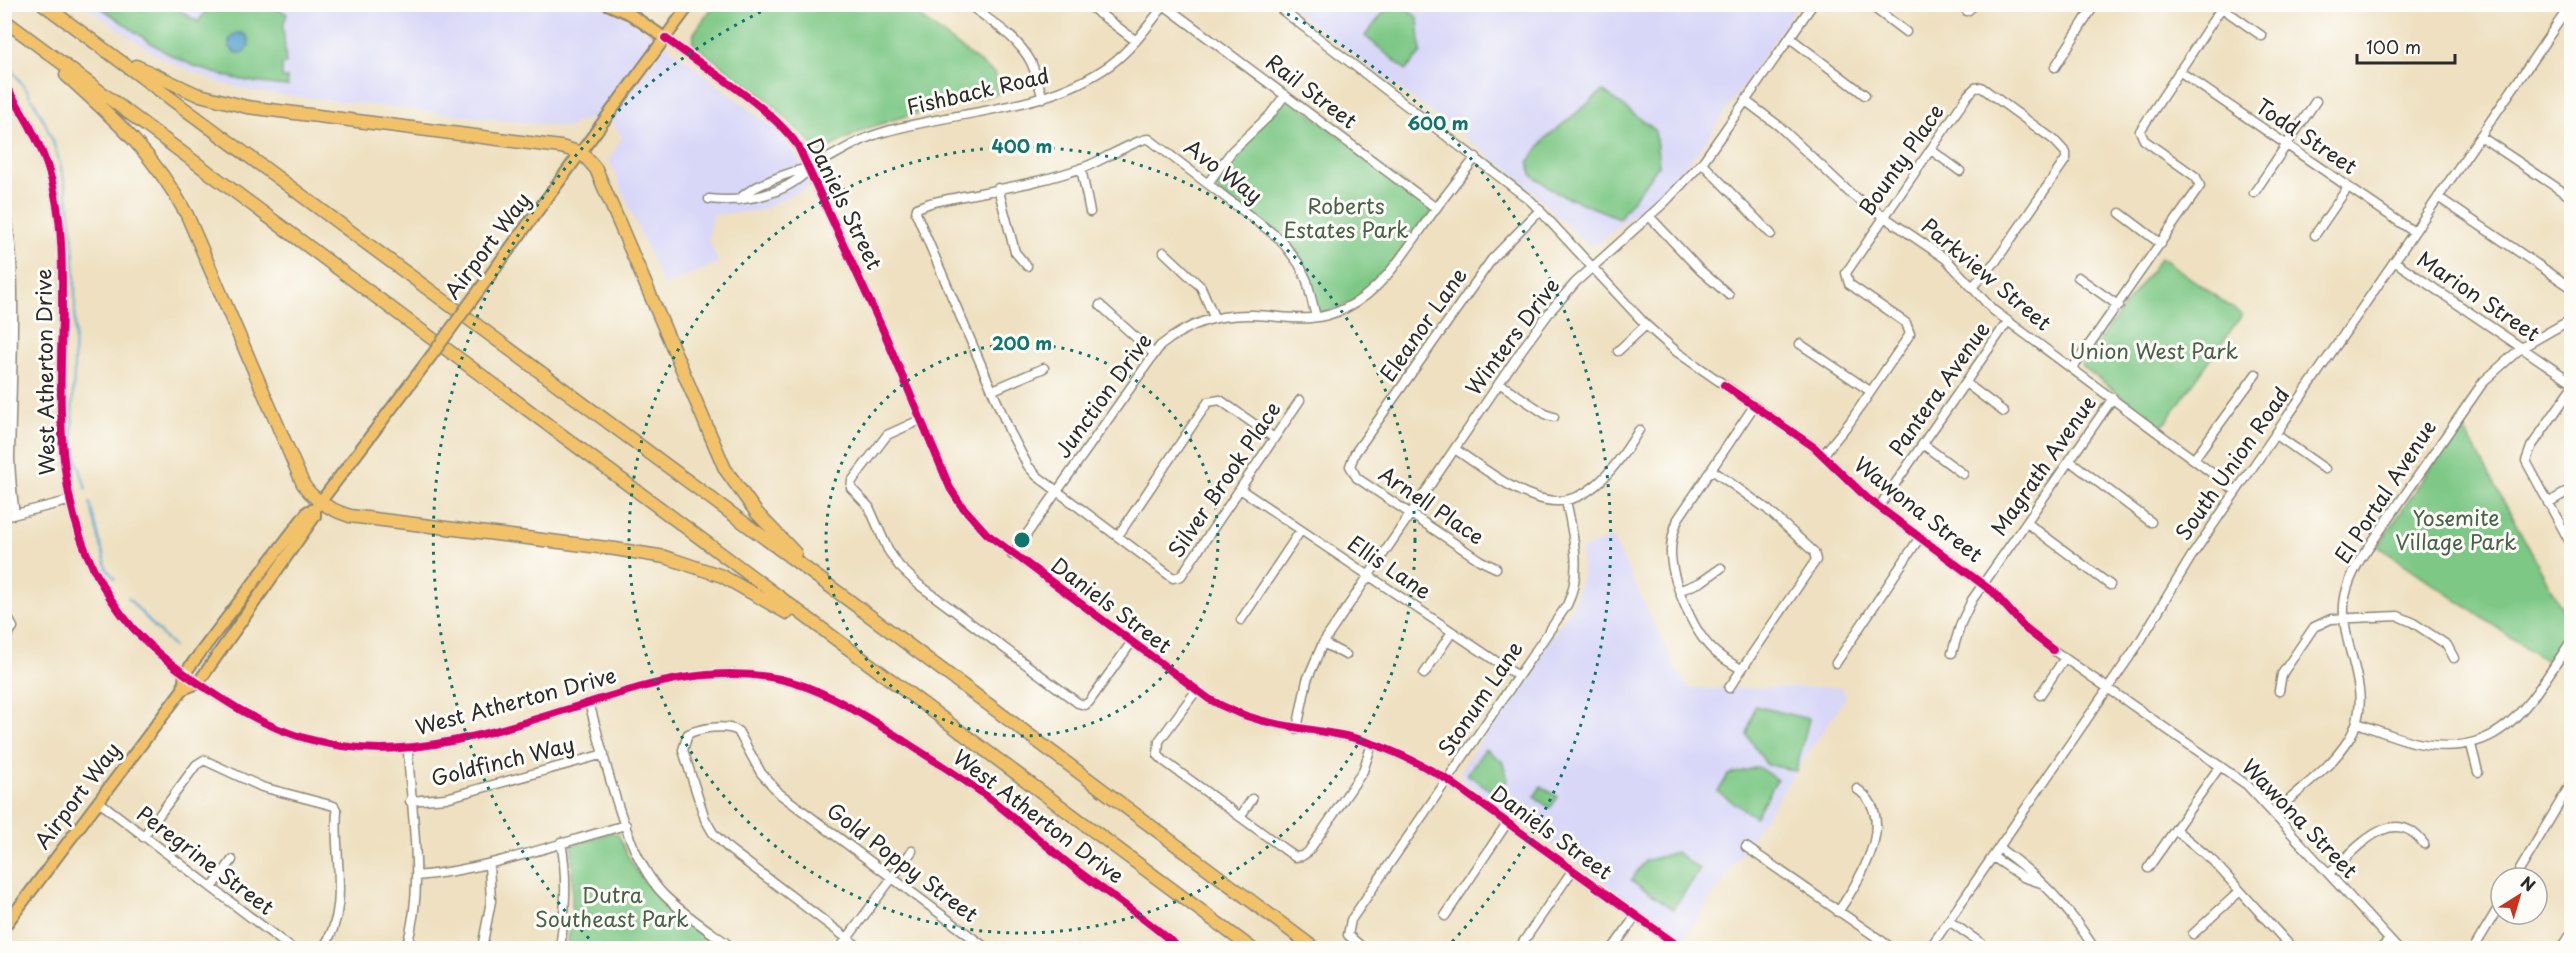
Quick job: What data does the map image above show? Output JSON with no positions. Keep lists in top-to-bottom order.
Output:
{
  "streets": {
    "main road": ["Daniels Street", "Airport Way"],
    "street": [
      "Fishback Road",
      "Rail Street",
      "Todd Street",
      "Bounty Place",
      "Avo Way",
      "Parkview Street",
      "Marion Street",
      "Eleanor Lane",
      "Winters Drive",
      "West Atherton Drive",
      "Pantera Avenue",
      "Junction Drive",
      "South Union Road",
      "Magrath Avenue",
      "Silver Brook Place",
      "El Portal Avenue",
      "Arnell Place",
      "Wawona Street",
      "Ellis Lane",
      "Stonum Lane",
      "Goldfinch Way",
      "Peregrine Street",
      "Gold Poppy Street"
    ]
  },
  "crossings": [
    ["Fishback Road", "Rail Street"],
    ["Fishback Road", "Daniels Street"],
    ["Rail Street", "Junction Drive"],
    ["Todd Street", "South Union Road"],
    ["Bounty Place", "Parkview Street"],
    ["Avo Way", "Junction Drive"],
    ["Daniels Street", "Airport Way"],
    ["Daniels Street", "Winters Drive"],
    ["Daniels Street", "Junction Drive"],
    ["Daniels Street", "Stonum Lane"],
    ["Airport Way", "West Atherton Drive"],
    ["Airport Way", "Peregrine Street"],
    ["Parkview Street", "Winters Drive"],
    ["Parkview Street", "Pantera Avenue"],
    ["Parkview Street", "South Union Road"],
    ["Parkview Street", "Magrath Avenue"],
    ["Marion Street", "South Union Road"],
    ["Marion Street", "El Portal Avenue"],
    ["Eleanor Lane", "Arnell Place"],
    ["Eleanor Lane", "Wawona Street"],
    ["Winters Drive", "Arnell Place"],
    ["Winters Drive", "Wawona Street"],
    ["Winters Drive", "Ellis Lane"],
    ["Pantera Avenue", "Wawona Street"],
    ["Junction Drive", "Wawona Street"],
    ["South Union Road", "Wawona Street"],
    ["Magrath Avenue", "Wawona Street"],
    ["Silver Brook Place", "Ellis Lane"],
    ["El Portal Avenue", "Wawona Street"],
    ["Ellis Lane", "Stonum Lane"]
  ],
  "parks": [
    "Roberts Estates Park",
    "Union West Park",
    "Yosemite Village Park",
    "Dutra Southeast Park"
  ],
  "scale_bar": "100 m",
  "north": "top right",
  "rings": ["600 m", "400 m", "200 m"]
}
